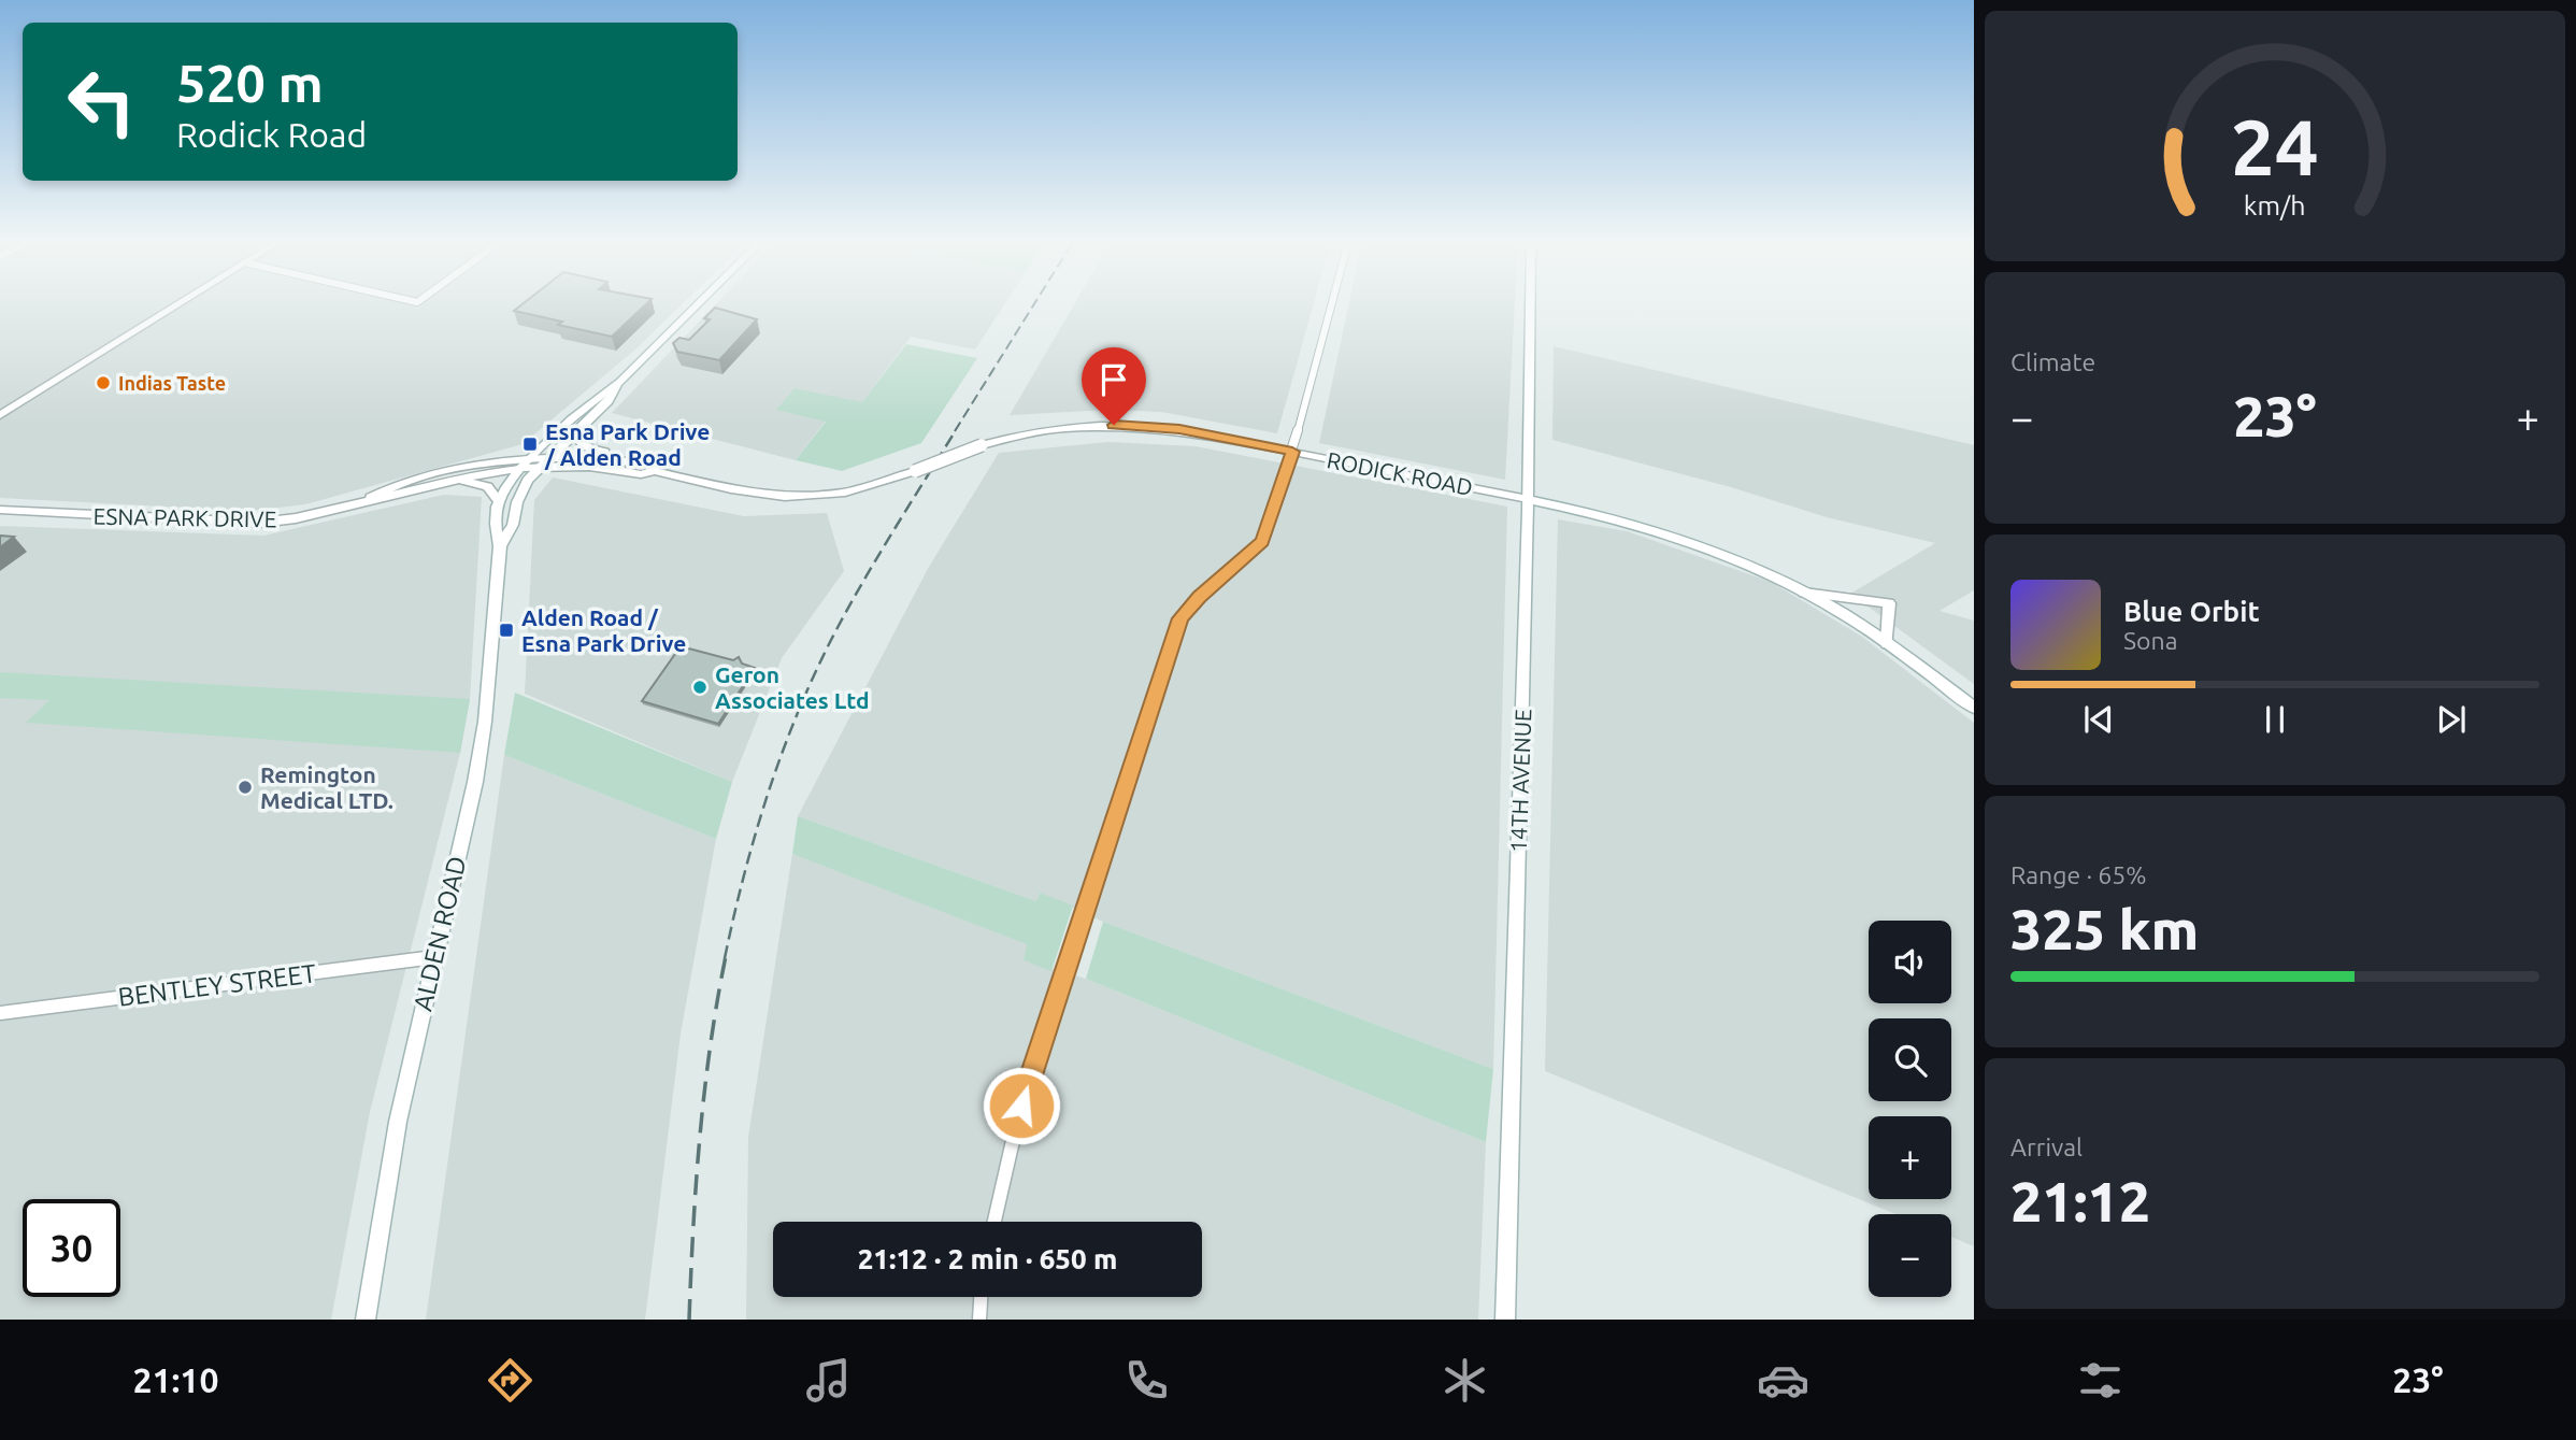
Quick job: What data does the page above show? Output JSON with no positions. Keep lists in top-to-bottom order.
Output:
{
  "streets": {
    "main road": [
      "RODICK ROAD",
      "ESNA PARK DRIVE",
      "14TH AVENUE",
      "ALDEN ROAD"
    ],
    "street": ["BENTLEY STREET"]
  },
  "crossings": [
    ["RODICK ROAD", "ESNA PARK DRIVE"],
    ["RODICK ROAD", "14TH AVENUE"],
    ["RODICK ROAD", "ALDEN ROAD"],
    ["ESNA PARK DRIVE", "ALDEN ROAD"],
    ["ALDEN ROAD", "BENTLEY STREET"]
  ],
  "places": {
    "other": ["Indias Taste", "Geron Associates Ltd", "Remington Medical LTD."],
    "transit": ["Esna Park Drive / Alden Road", "Alden Road / Esna Park Drive"]
  },
  "page": {
    "turn": ["520 m", "Rodick Road"],
    "tile": [
      "Climate",
      ["Range · 65%", "325 km"],
      ["Arrival", "21:12"]
    ],
    "heat": ["−", "23°", "+"],
    "song": ["Blue Orbit", "Sona"],
    "map_buttons": ["+", "−"],
    "limit": "30",
    "trip": "21:12 · 2 min · 650 m",
    "tabs": ["21:10", "23°"],
    "gauge": ["24", "km/h"]
  }
}
